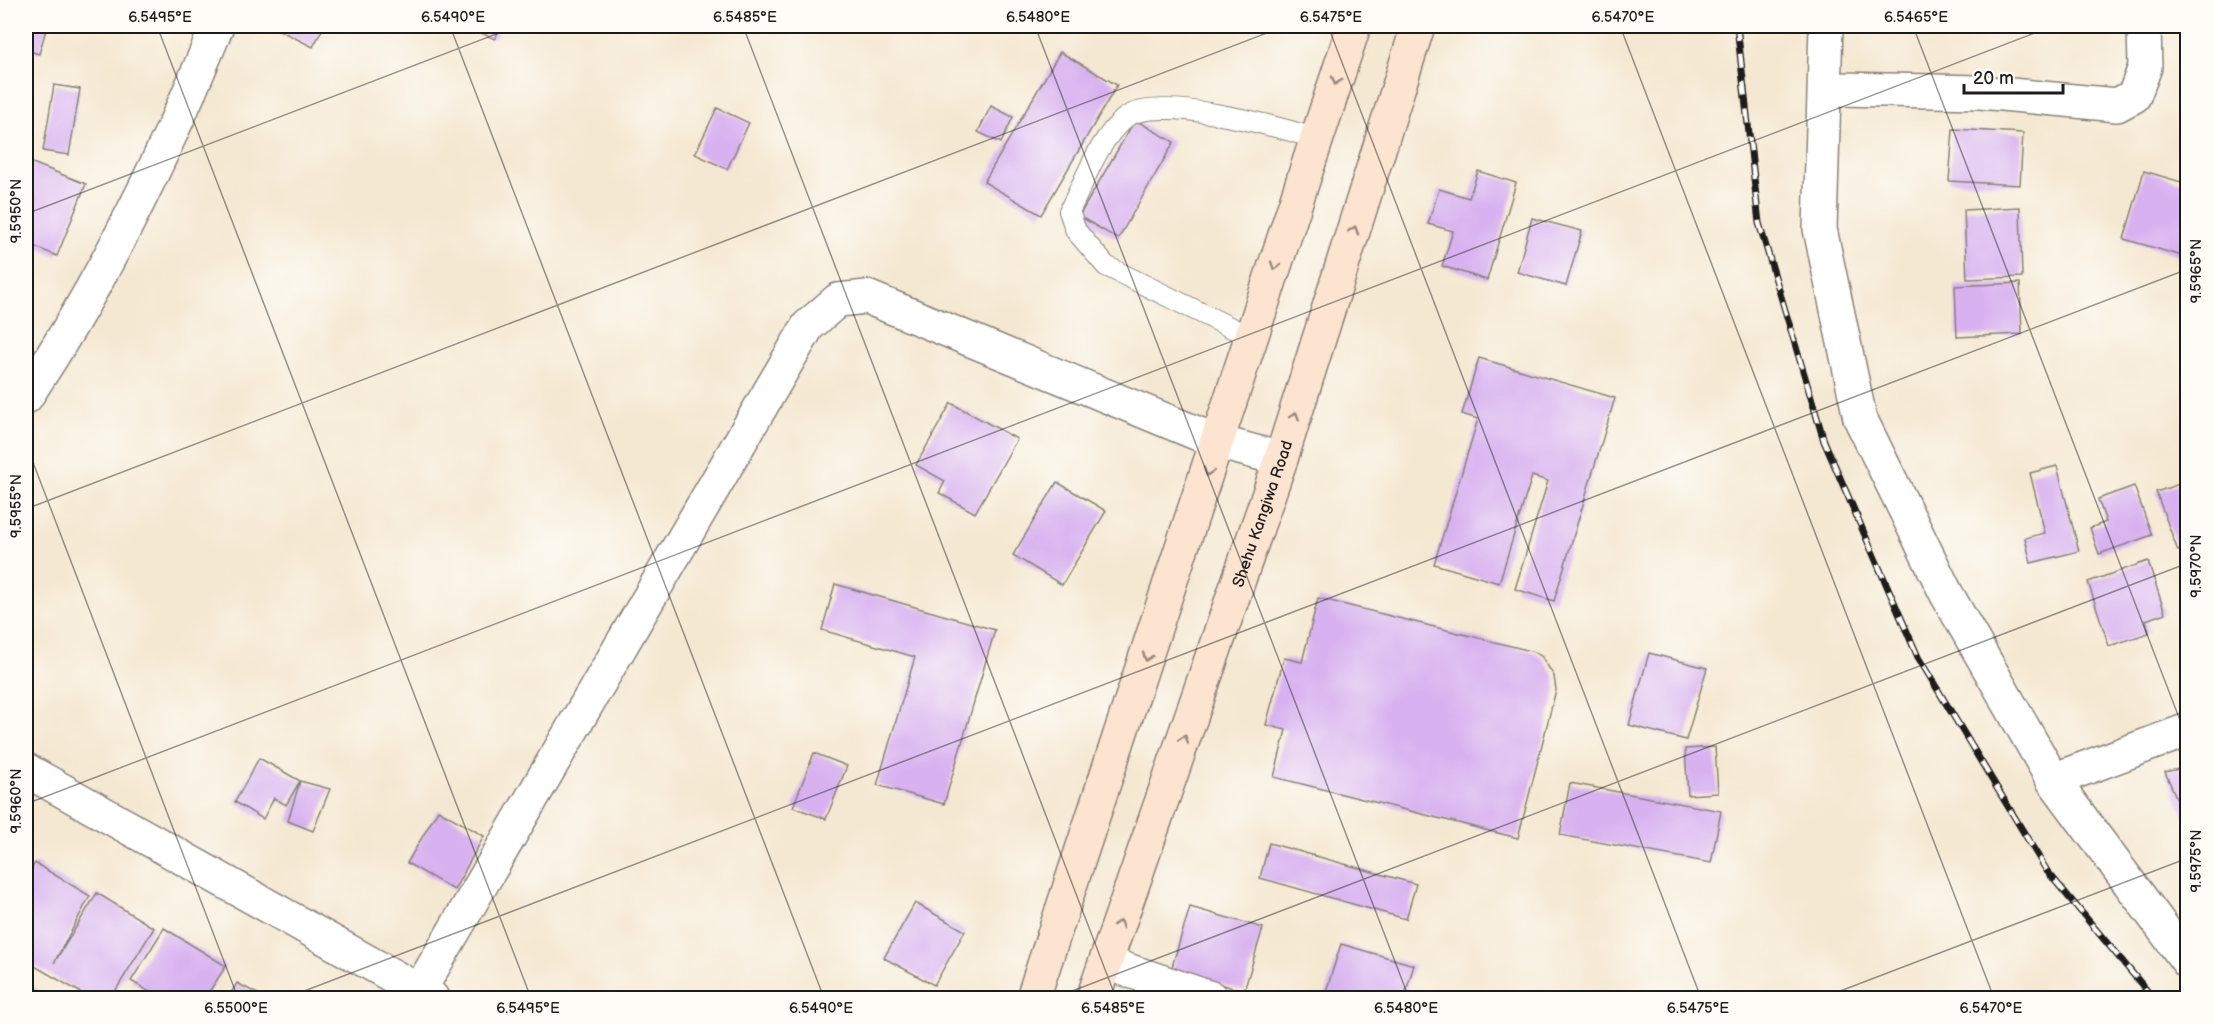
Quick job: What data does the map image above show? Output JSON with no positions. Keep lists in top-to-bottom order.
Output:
{
  "streets": {
    "main road": ["Shehu Kangiwa Road"]
  },
  "scale_bar": "20 m",
  "coordinates": [
    "6.5495°E",
    "6.5490°E",
    "6.5485°E",
    "6.5480°E",
    "6.5475°E",
    "6.5470°E",
    "6.5465°E",
    "9.5950°N",
    "9.5965°N",
    "9.5955°N",
    "9.5970°N",
    "9.5960°N",
    "9.5975°N",
    "6.5500°E"
  ]
}
